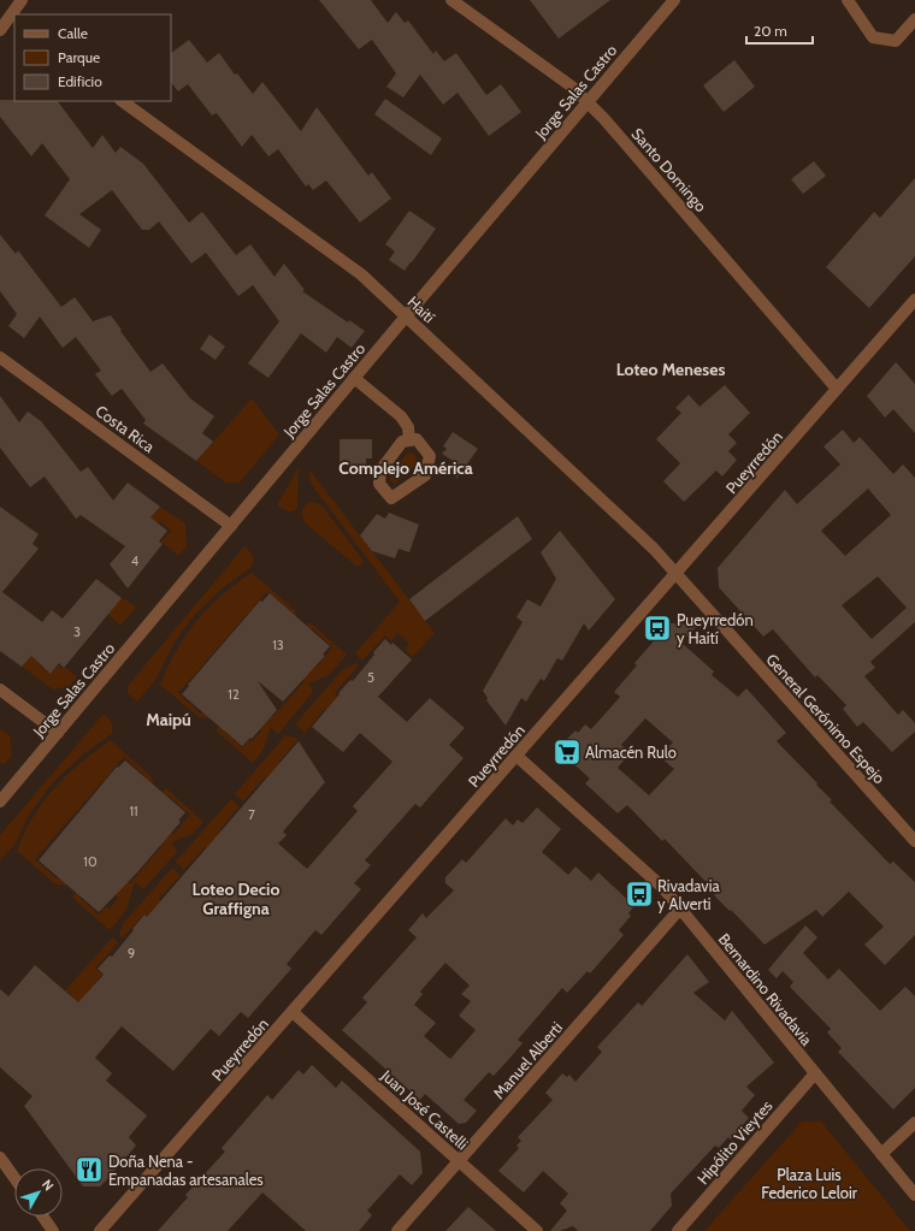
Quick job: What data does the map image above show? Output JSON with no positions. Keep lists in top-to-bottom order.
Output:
{
  "streets": {
    "street": [
      "Jorge Salas Castro",
      "Santo Domingo",
      "Haití",
      "Costa Rica",
      "Pueyrredón",
      "General Gerónimo Espejo",
      "Bernardino Rivadavia",
      "Manuel Alberti",
      "Juan José Castelli",
      "Hipólito Vieytes"
    ]
  },
  "crossings": [
    ["Jorge Salas Castro", "Santo Domingo"],
    ["Jorge Salas Castro", "Haití"],
    ["Jorge Salas Castro", "Costa Rica"],
    ["Santo Domingo", "Pueyrredón"],
    ["Haití", "Pueyrredón"],
    ["Haití", "General Gerónimo Espejo"],
    ["Pueyrredón", "General Gerónimo Espejo"],
    ["Pueyrredón", "Bernardino Rivadavia"],
    ["Pueyrredón", "Juan José Castelli"],
    ["Bernardino Rivadavia", "Manuel Alberti"],
    ["Bernardino Rivadavia", "Hipólito Vieytes"],
    ["Manuel Alberti", "Juan José Castelli"]
  ],
  "districts": [
    "Loteo Meneses",
    "Complejo América",
    "Maipú",
    "Loteo Decio Graffigna"
  ],
  "parks": ["Plaza Luis Federico Leloir"],
  "places": {
    "bus stop": ["Pueyrredón y Haití", "Rivadavia y Alverti"],
    "supermarket": ["Almacén Rulo"],
    "restaurant": ["Doña Nena - Empanadas artesanales"]
  },
  "house_numbers": [
    "4",
    "3",
    "13",
    "5",
    "12",
    "11",
    "7",
    "10",
    "9"
  ],
  "legend": ["Calle", "Parque", "Edificio"],
  "scale_bar": "20 m",
  "north": "top right"
}
